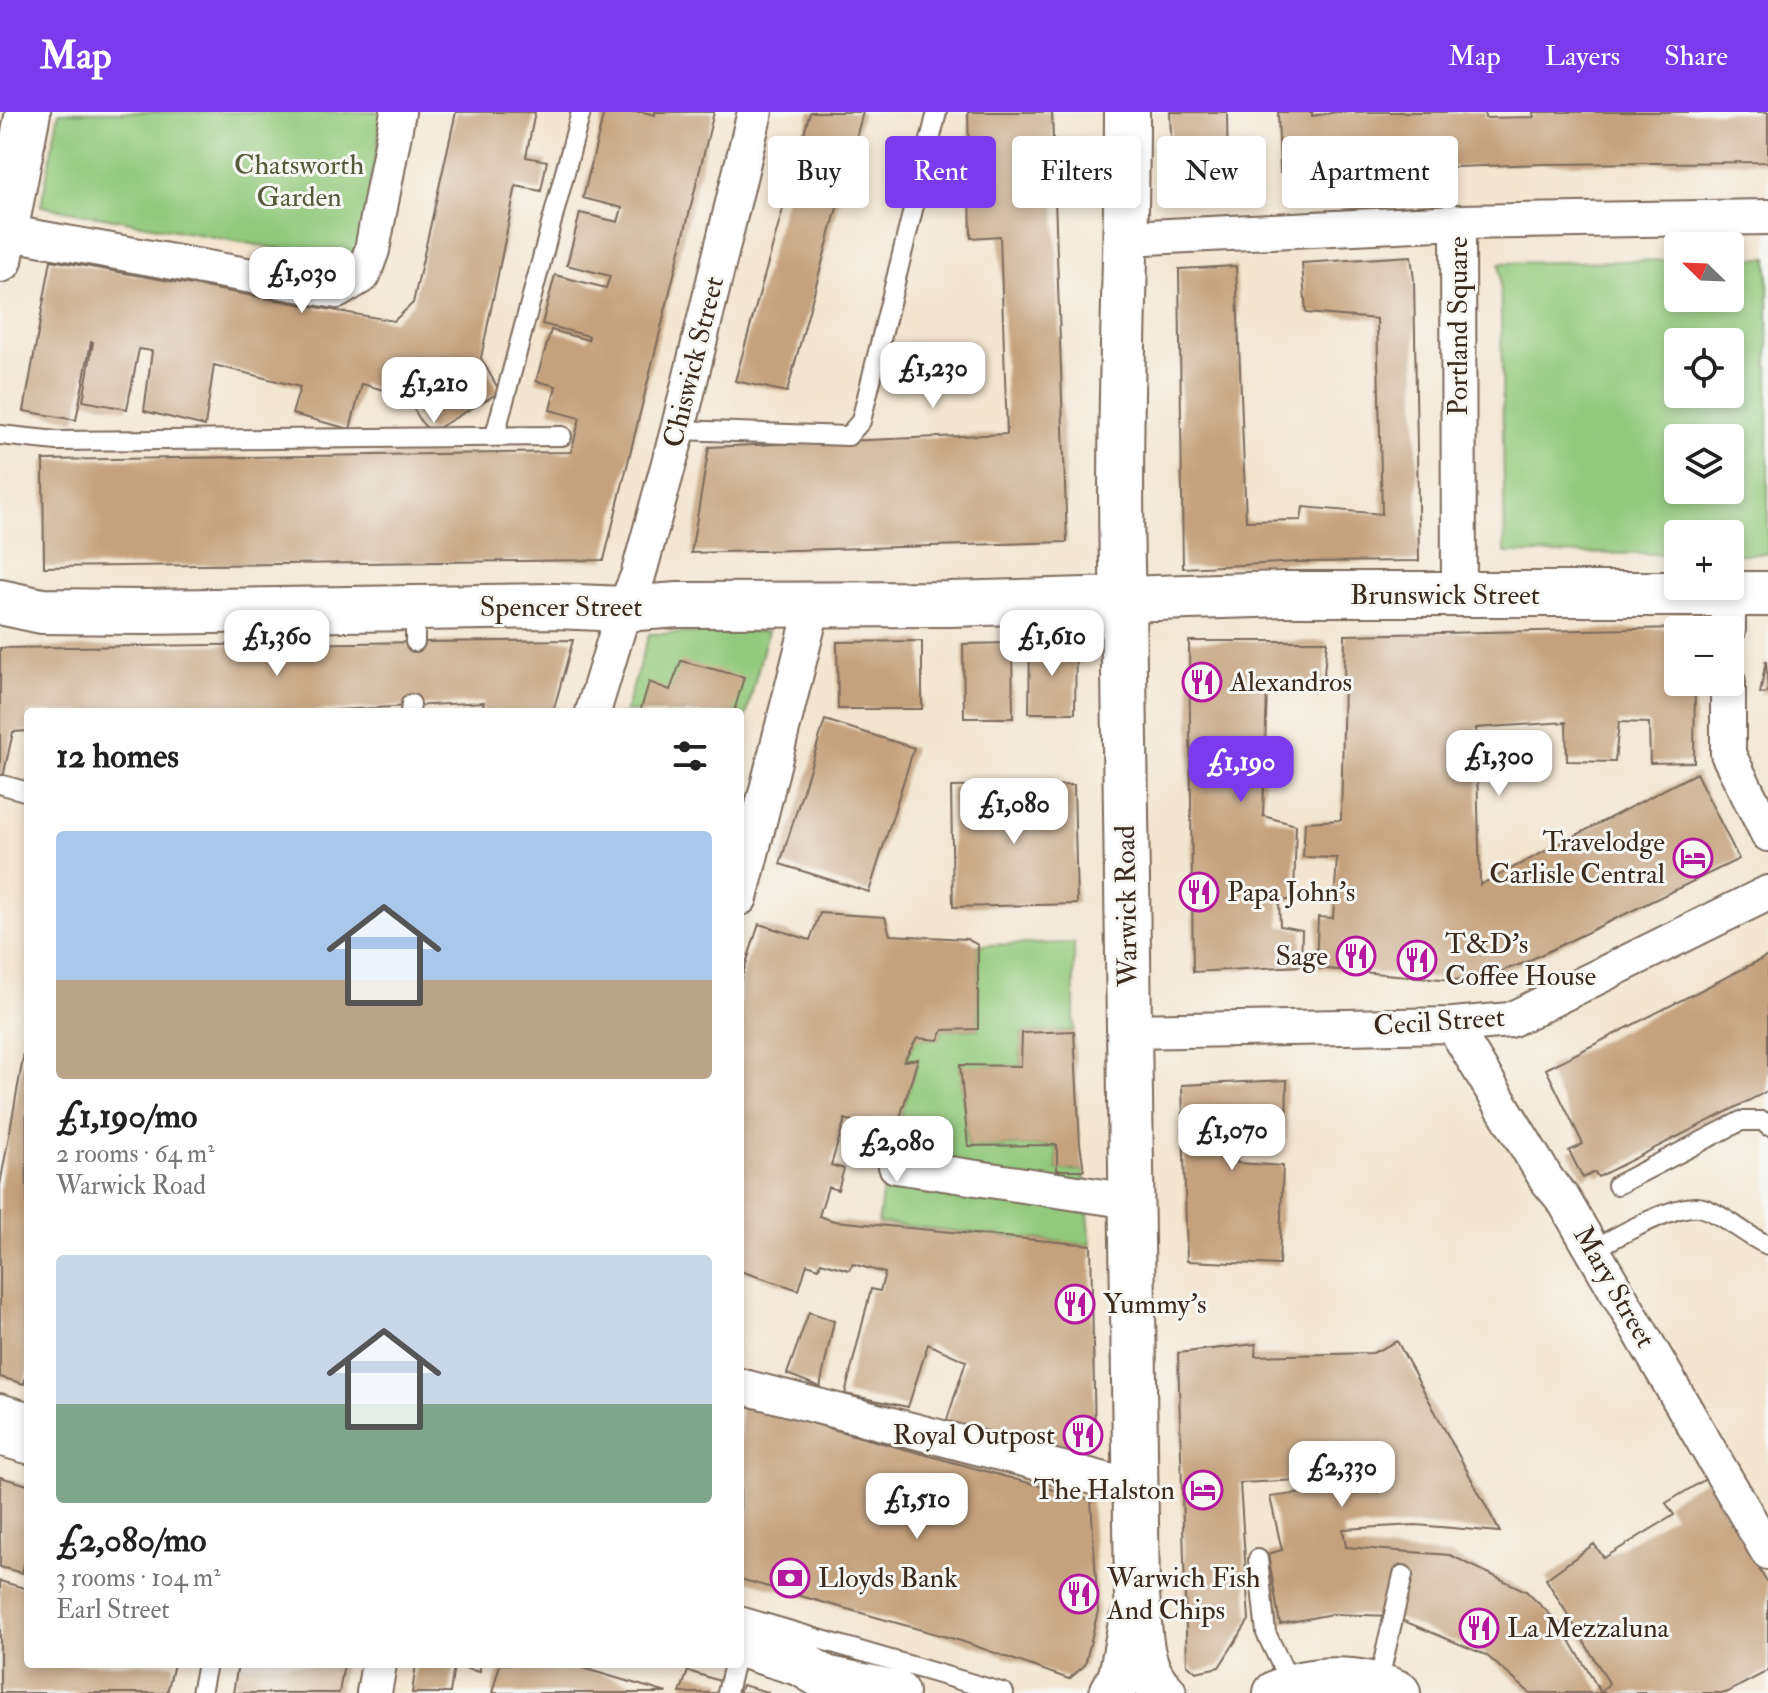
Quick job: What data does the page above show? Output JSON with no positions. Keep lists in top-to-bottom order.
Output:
{
  "streets": {
    "main road": ["Brunswick Street", "Spencer Street", "Warwick Road"],
    "street": [
      "Portland Square",
      "Chiswick Street",
      "Cecil Street",
      "Mary Street"
    ]
  },
  "crossings": [
    ["Portland Square", "Brunswick Street"],
    ["Chiswick Street", "Spencer Street"],
    ["Brunswick Street", "Spencer Street"],
    ["Brunswick Street", "Warwick Road"],
    ["Spencer Street", "Warwick Road"],
    ["Warwick Road", "Cecil Street"],
    ["Cecil Street", "Mary Street"]
  ],
  "parks": ["Chatsworth Garden"],
  "places": {
    "restaurant": [
      "Alexandros",
      "Papa John's",
      "Sage",
      "T&D's Coffee House",
      "Yummy's",
      "Royal Outpost",
      "Warwich Fish And Chips",
      "La Mezzaluna"
    ],
    "hotel": ["Travelodge Carlisle Central", "The Halston"],
    "bank": ["Lloyds Bank"]
  },
  "north": "top left",
  "page": {
    "header": "Map",
    "nav": ["Map", "Layers", "Share"],
    "chip": [
      "Buy",
      "Rent",
      "Filters",
      "New",
      "Apartment"
    ],
    "map_buttons": ["+", "−"],
    "price": [
      "£1,030",
      "£1,230",
      "£1,210",
      "£1,360",
      "£1,610",
      "£1,300",
      "£1,190",
      "£1,080",
      "£1,070",
      "£2,080",
      "£2,330",
      "£1,510"
    ],
    "heading": "12 homes",
    "list": [
      {
        "name": "£1,190/mo",
        "note": "2 rooms · 64 m² · Warwick Road"
      },
      {
        "name": "£2,080/mo",
        "note": "3 rooms · 104 m² · Earl Street"
      }
    ]
  }
}
